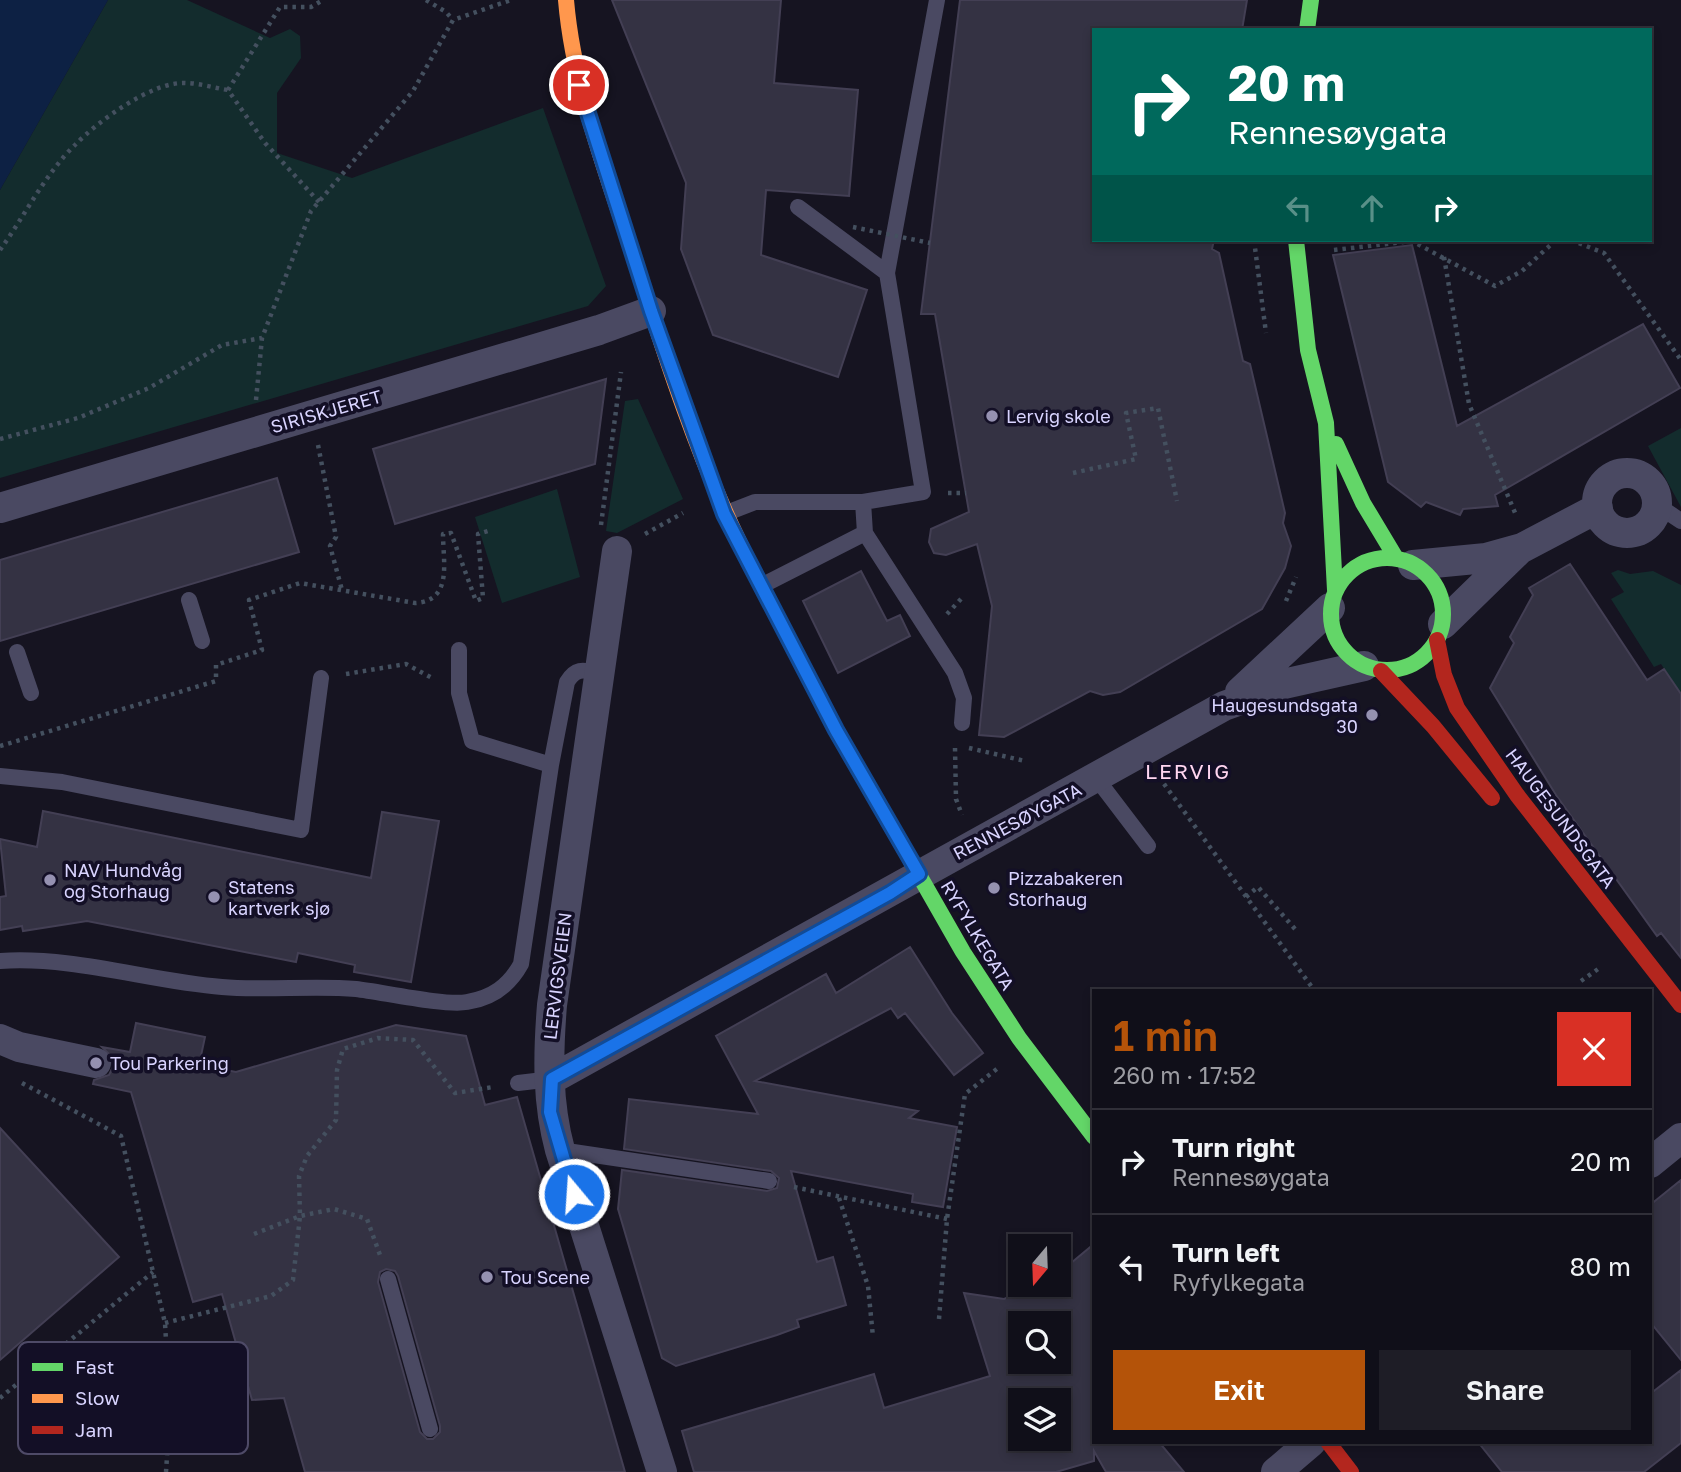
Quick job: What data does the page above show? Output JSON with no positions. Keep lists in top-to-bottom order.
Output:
{
  "streets": {
    "main road": ["HAUGESUNDSGATA", "RYFYLKEGATA"],
    "street": ["SIRISKJERET", "RENNESØYGATA", "LERVIGSVEIEN"]
  },
  "crossings": [
    ["SIRISKJERET", "RYFYLKEGATA"],
    ["HAUGESUNDSGATA", "RENNESØYGATA"],
    ["RENNESØYGATA", "RYFYLKEGATA"],
    ["RENNESØYGATA", "LERVIGSVEIEN"]
  ],
  "districts": ["LERVIG"],
  "places": [
    "Lervig skole",
    "Haugesundsgata 30",
    "NAV Hundvåg og Storhaug",
    "Pizzabakeren Storhaug",
    "Statens kartverk sjø",
    "Tou Parkering",
    "Tou Scene"
  ],
  "legend": ["Fast", "Slow", "Jam"],
  "north": "bottom",
  "page": {
    "turn": ["20 m", "Rennesøygata"],
    "heading": ["1 min", "260 m · 17:52"],
    "list": [
      {
        "name": "Turn right",
        "note": "Rennesøygata",
        "value": "20 m"
      },
      {
        "name": "Turn left",
        "note": "Ryfylkegata",
        "value": "80 m"
      }
    ],
    "buttons": ["Exit", "Share"]
  }
}
